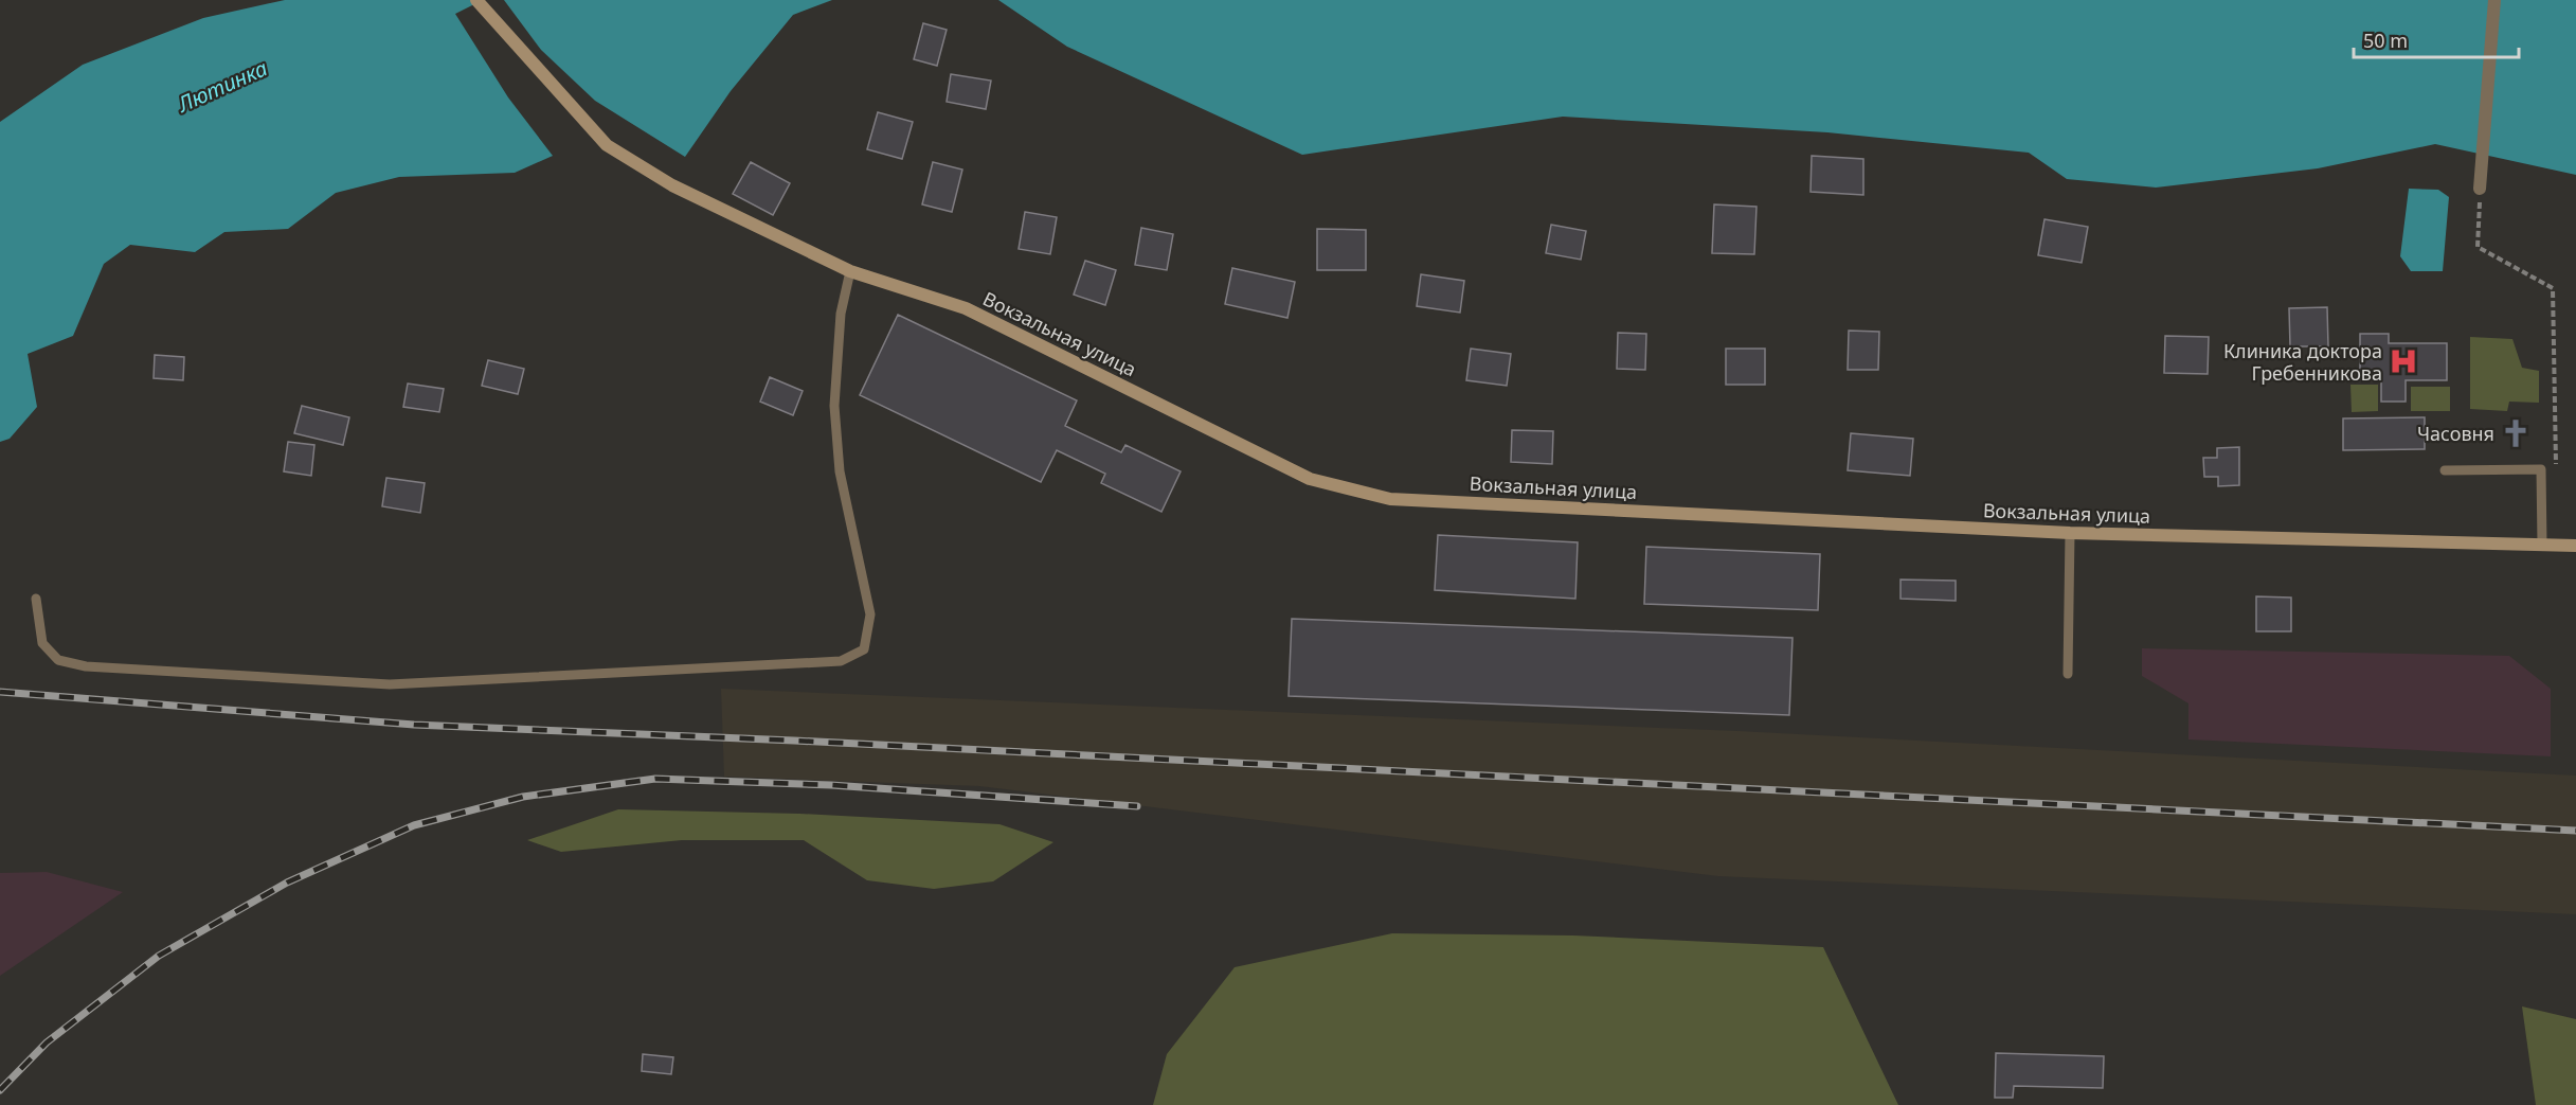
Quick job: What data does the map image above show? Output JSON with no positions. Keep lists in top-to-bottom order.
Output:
{
  "streets": {
    "main road": ["Вокзальная улица"]
  },
  "water": ["Лютинка"],
  "places": {
    "hospital": ["Клиника доктора Гребенникова"],
    "church": ["Часовня"]
  },
  "scale_bar": "50 m"
}
